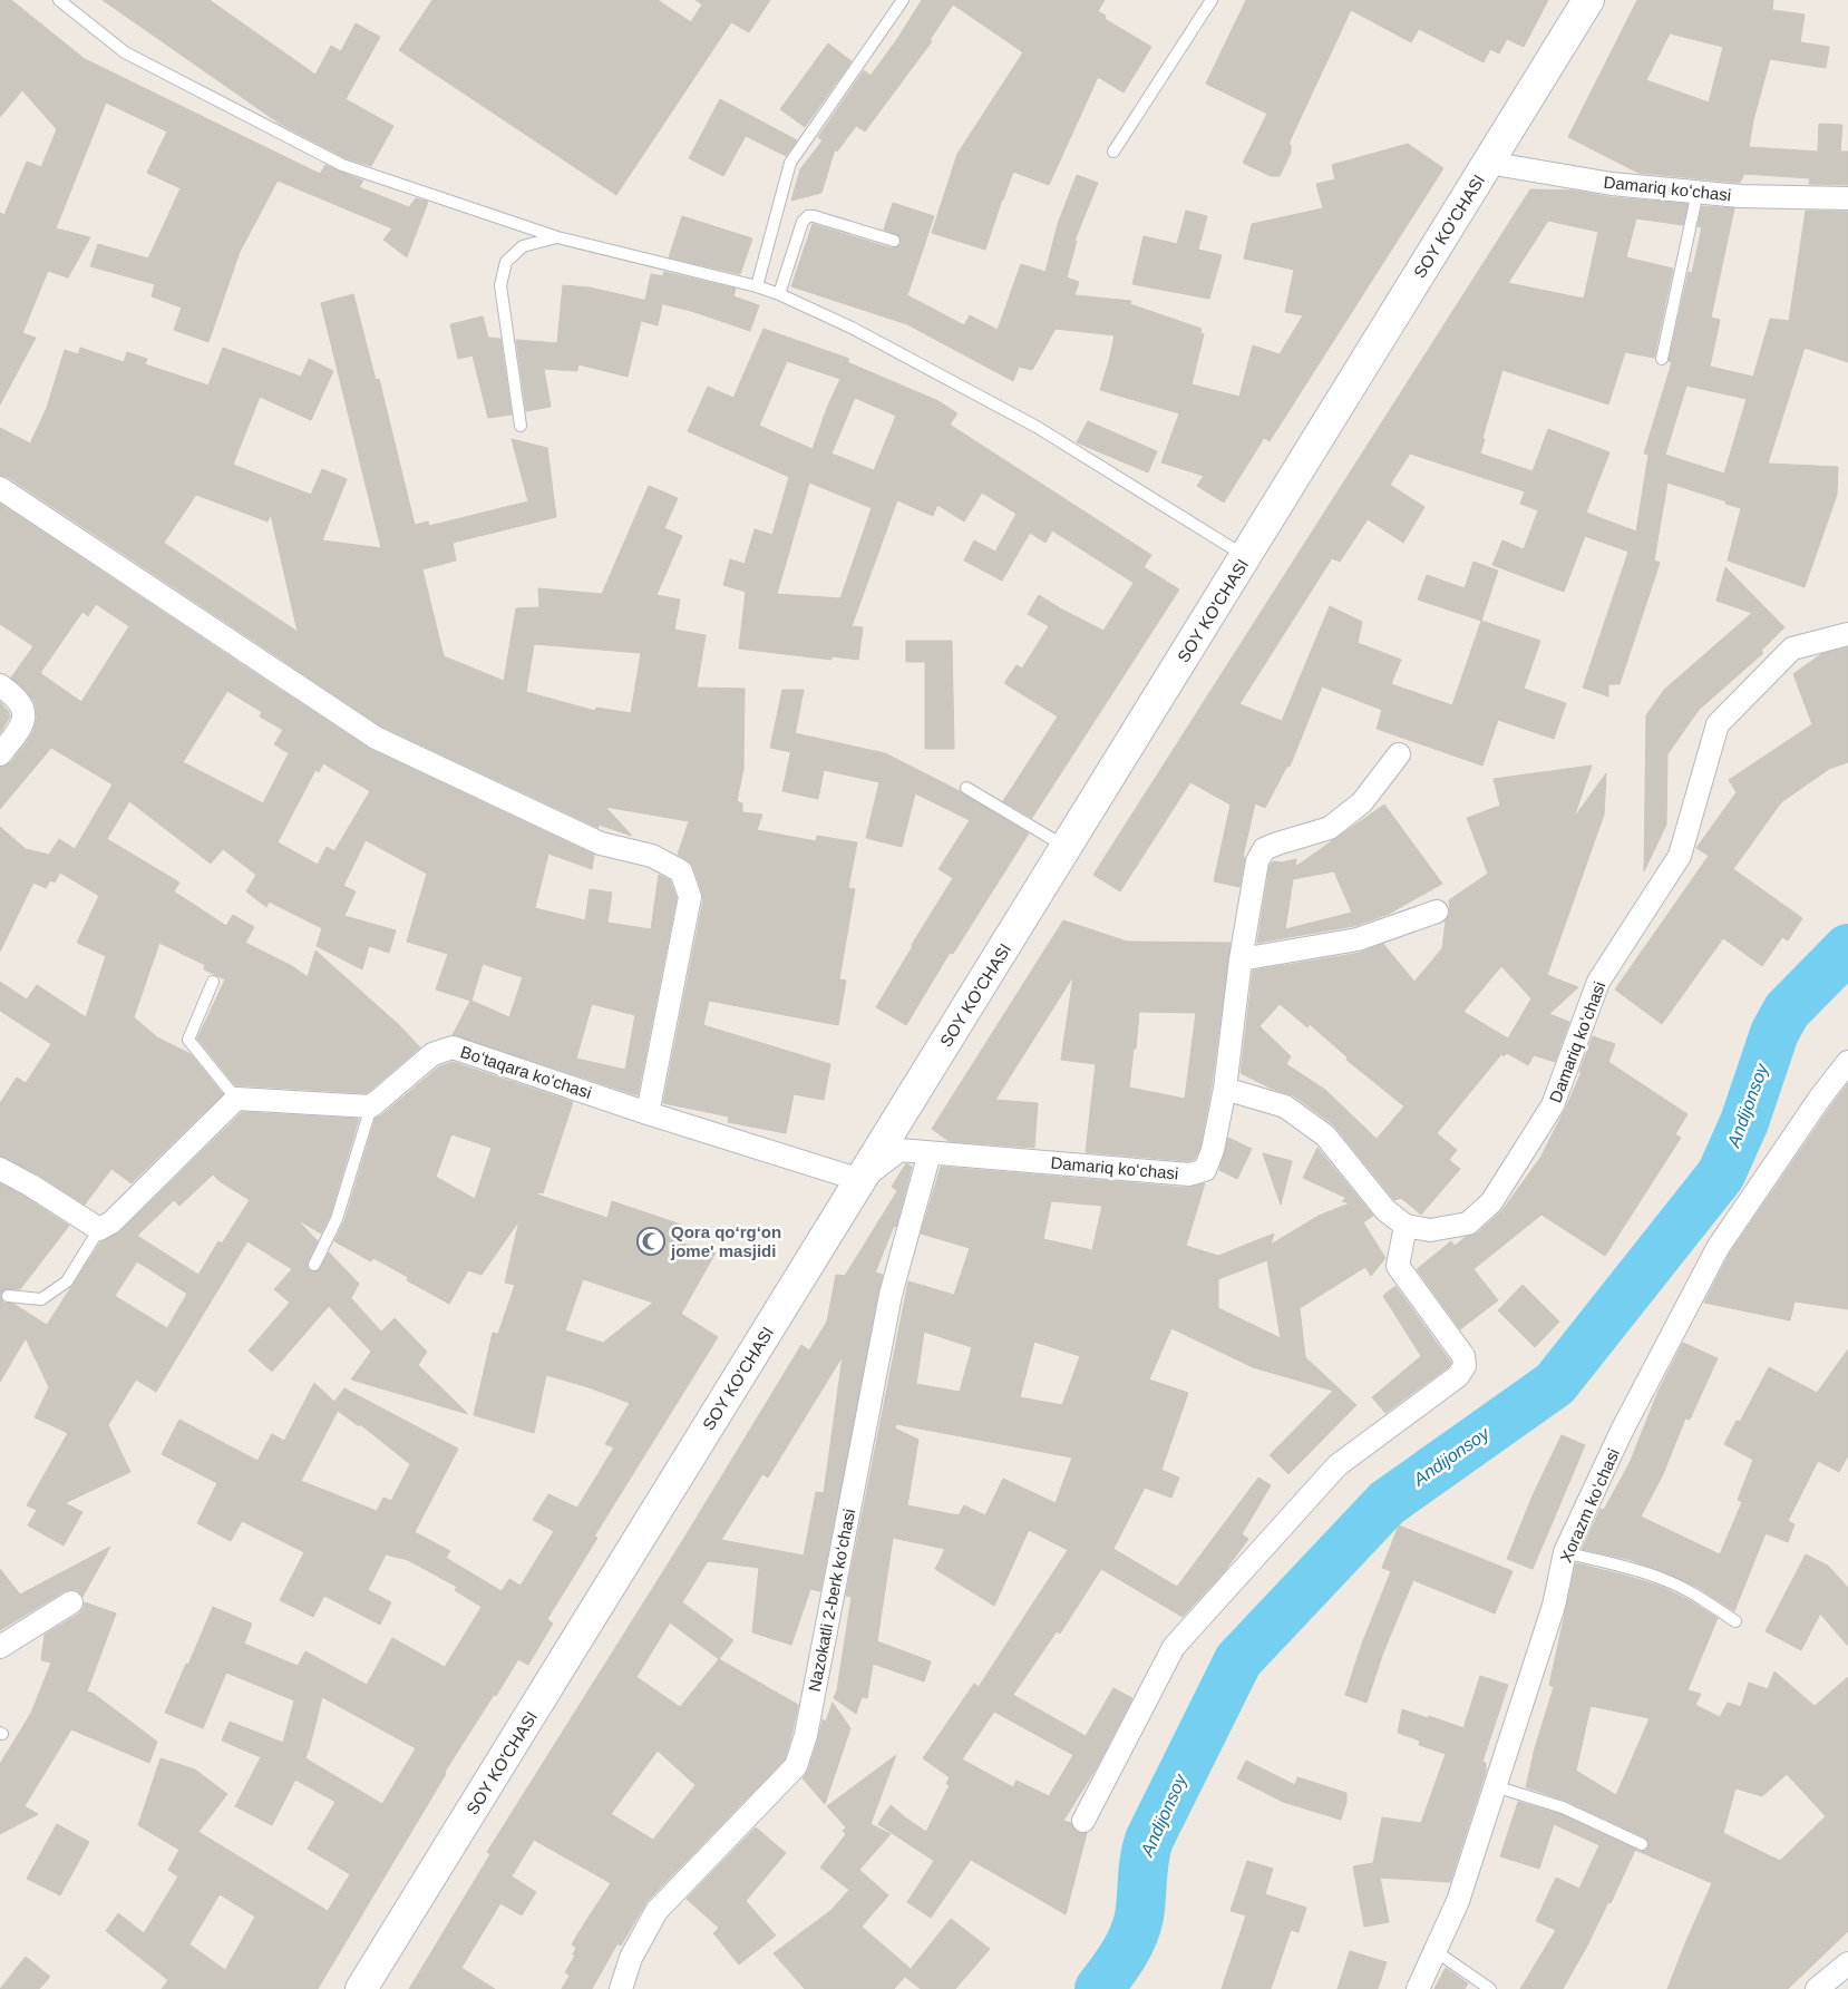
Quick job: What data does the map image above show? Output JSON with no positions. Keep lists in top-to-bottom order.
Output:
{
  "streets": {
    "main road": ["SOY KO'CHASI"],
    "street": [
      "Damariq koʻchasi",
      "Boʻtaqara koʻchasi",
      "Xorazm koʻchasi",
      "Nazokatli 2-berk koʻchasi"
    ]
  },
  "crossings": [
    ["Damariq koʻchasi", "SOY KO'CHASI"],
    ["Damariq koʻchasi", "Boʻtaqara koʻchasi"],
    ["Damariq koʻchasi", "Nazokatli 2-berk koʻchasi"],
    ["SOY KO'CHASI", "Boʻtaqara koʻchasi"]
  ],
  "water": ["Andijonsoy"],
  "places": {
    "mosque": ["Qora qoʻrgʻon jome' masjidi"]
  }
}
